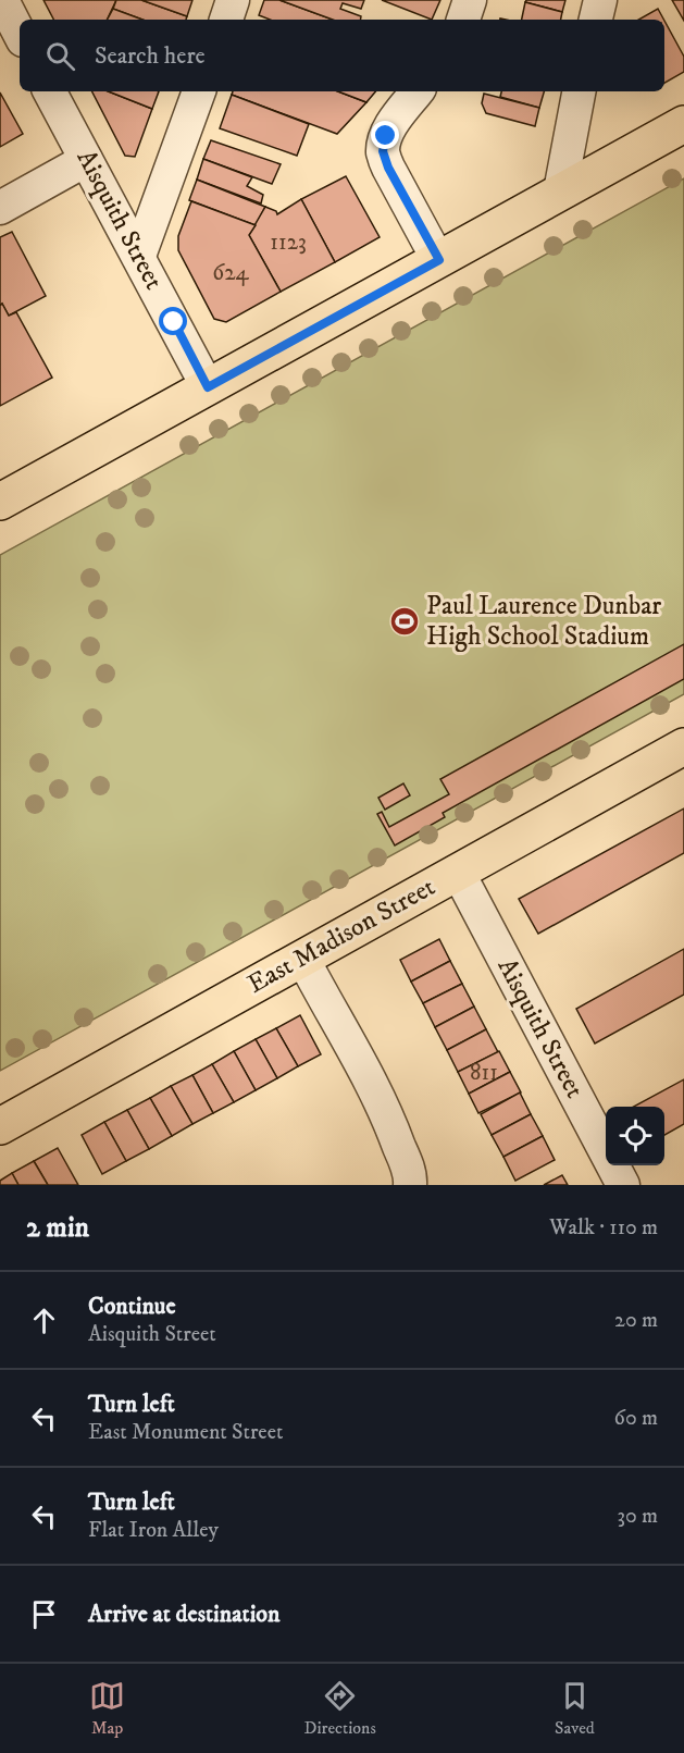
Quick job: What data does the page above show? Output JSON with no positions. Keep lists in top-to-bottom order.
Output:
{
  "streets": {
    "main road": ["East Madison Street"],
    "street": ["Aisquith Street"]
  },
  "crossings": [
    ["Aisquith Street", "East Madison Street"]
  ],
  "places": {
    "sports": ["Paul Laurence Dunbar High School Stadium"]
  },
  "house_numbers": ["1123", "624", "811"],
  "page": {
    "search": "Search here",
    "heading": ["2 min", "Walk · 110 m"],
    "list": [
      ["Continue", "Aisquith Street", "20 m"],
      ["Turn left", "East Monument Street", "60 m"],
      ["Turn left", "Flat Iron Alley", "30 m"],
      "Arrive at destination"
    ],
    "nav": ["Map", "Directions", "Saved"]
  }
}
